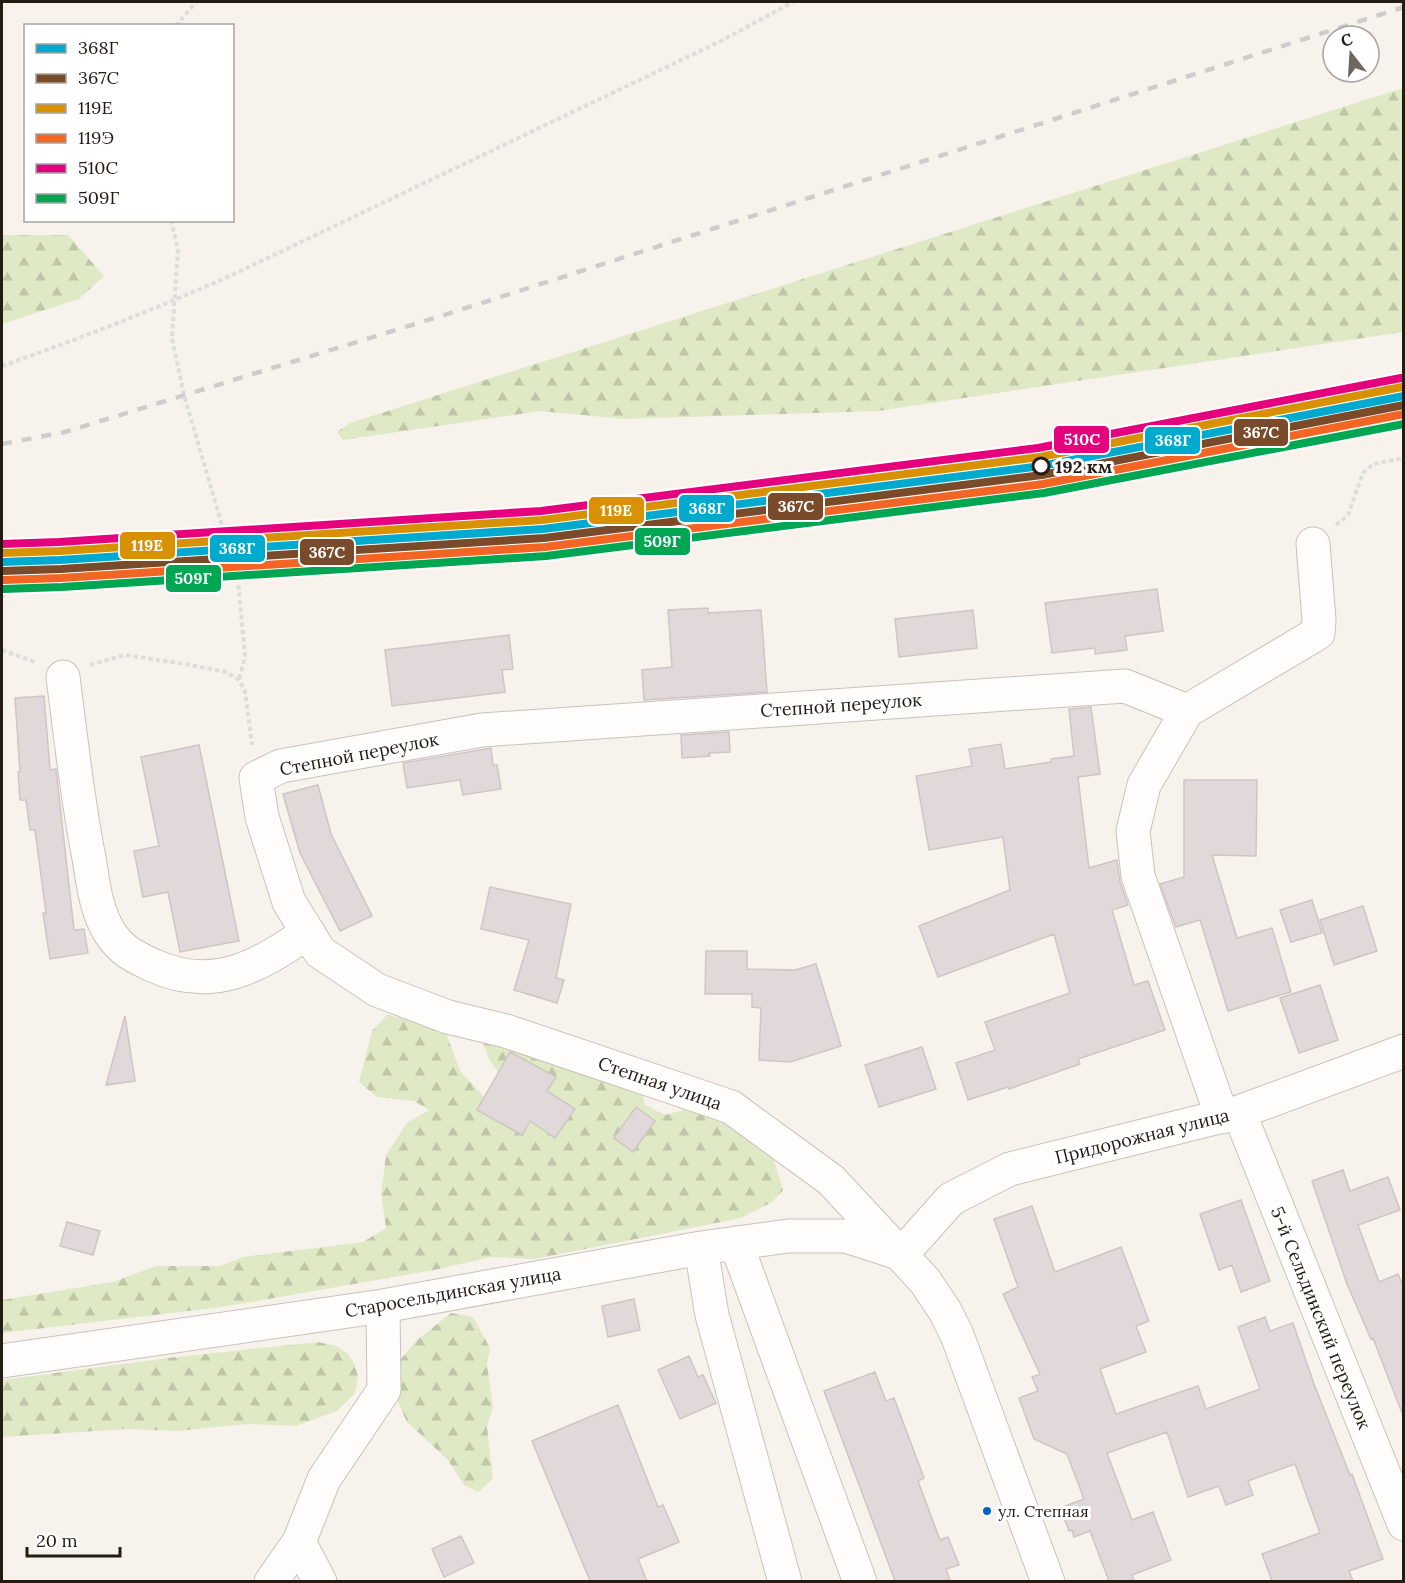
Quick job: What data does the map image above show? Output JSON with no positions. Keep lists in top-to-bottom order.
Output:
{
  "streets": {
    "street": [
      "Степной переулок",
      "Степная улица",
      "Придорожная улица",
      "Старосельдинская улица",
      "5-й Сельдинский переулок"
    ]
  },
  "crossings": [
    ["Степной переулок", "Степная улица"],
    ["Степной переулок", "5-й Сельдинский переулок"],
    ["Степная улица", "Придорожная улица"],
    ["Степная улица", "Старосельдинская улица"],
    ["Придорожная улица", "Старосельдинская улица"],
    ["Придорожная улица", "5-й Сельдинский переулок"]
  ],
  "places": ["192 км", "ул. Степная"],
  "lines": [
    "transit line 510С",
    "transit line 119Е",
    "transit line 368Г",
    "transit line 367С",
    "transit line 119Э",
    "transit line 509Г"
  ],
  "legend": [
    "368Г",
    "367С",
    "119Е",
    "119Э",
    "510С",
    "509Г"
  ],
  "scale_bar": "20 m",
  "north": "top"
}
